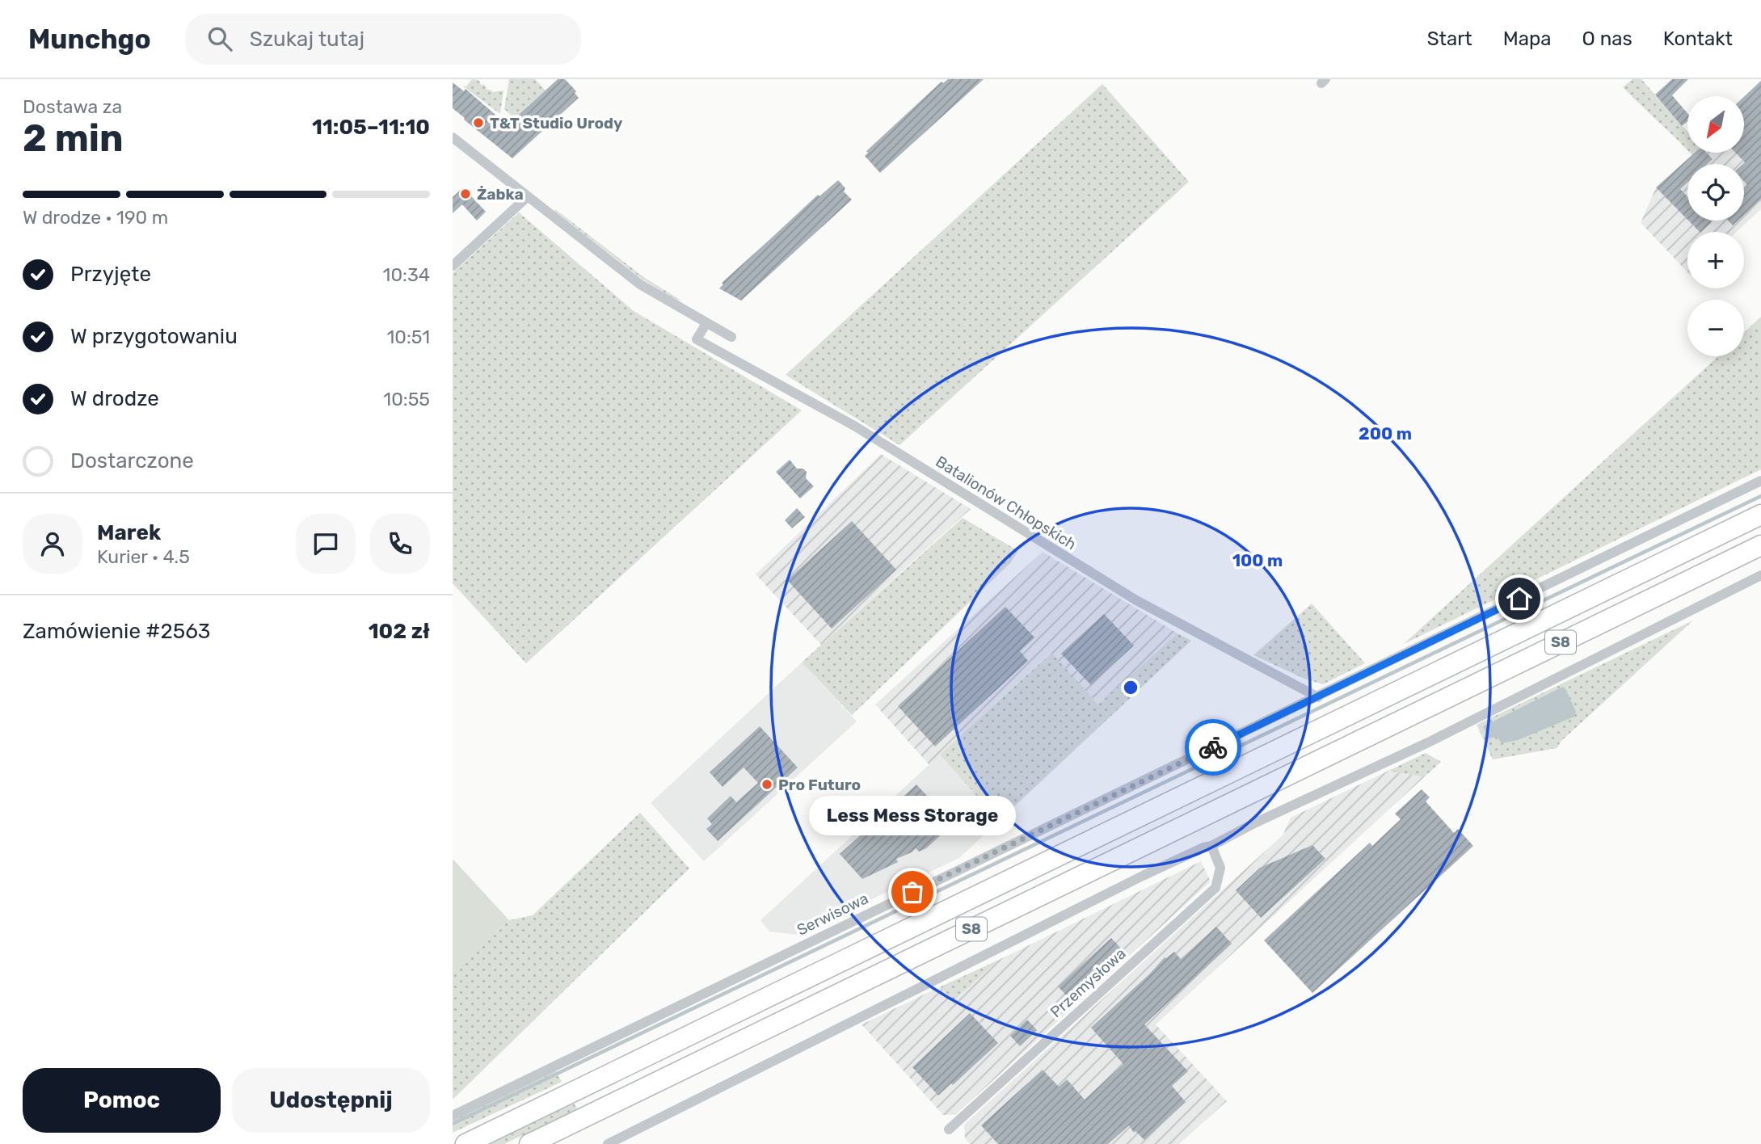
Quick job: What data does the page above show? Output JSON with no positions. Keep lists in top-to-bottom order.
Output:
{
  "streets": {
    "highway": ["S8"],
    "street": ["Batalionów Chłopskich", "Serwisowa", "Przemysłowa"]
  },
  "crossings": [
    ["Batalionów Chłopskich", "Serwisowa"]
  ],
  "places": [
    "T&T Studio Urody",
    "Żabka",
    "Pro Futuro",
    "Less Mess Storage"
  ],
  "north": "bottom left",
  "page": {
    "header": "Munchgo",
    "search": "Szukaj tutaj",
    "nav": [
      "Start",
      "Mapa",
      "O nas",
      "Kontakt"
    ],
    "heading": ["2 min", "Dostawa za", "11:05–11:10"],
    "panel": [
      "Marek",
      "Kurier · 4.5",
      "Zamówienie #2563",
      "102 zł"
    ],
    "map_buttons": ["+", "−"],
    "bar": "W drodze · 190 m",
    "list": [
      ["Przyjęte", "10:34"],
      ["W przygotowaniu", "10:51"],
      ["W drodze", "10:55"],
      "Dostarczone"
    ],
    "bubble": "Less Mess Storage",
    "buttons": ["Pomoc", "Udostępnij"]
  },
  "rings": ["200 m", "100 m"]
}
